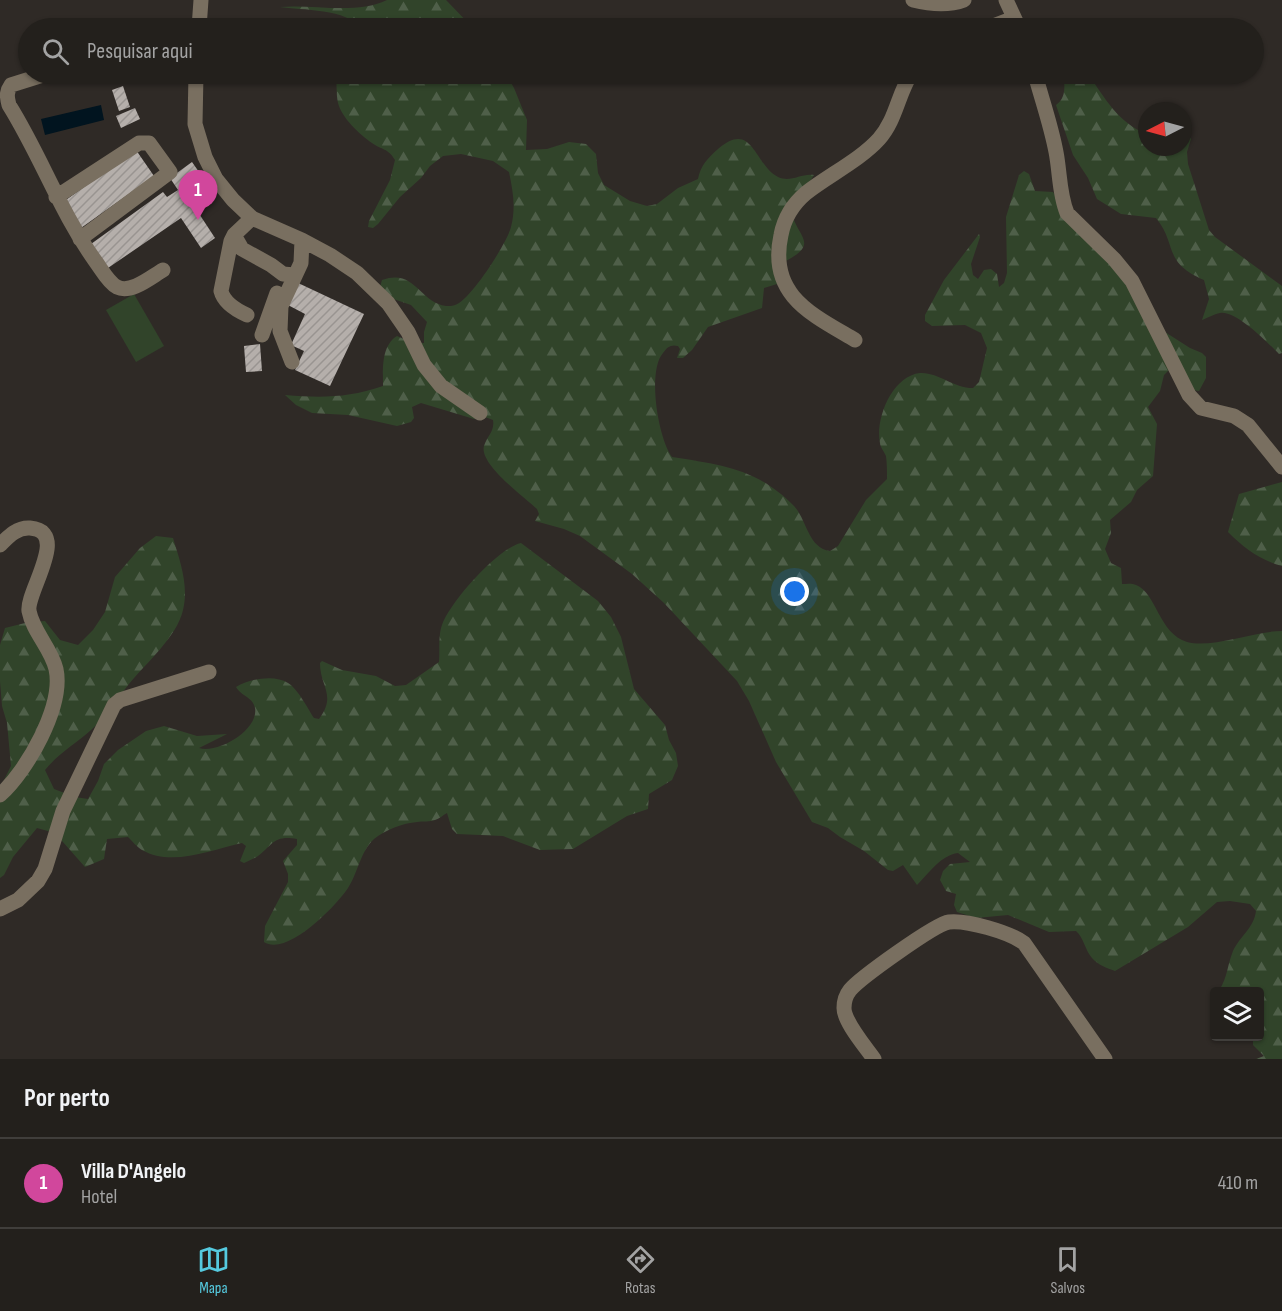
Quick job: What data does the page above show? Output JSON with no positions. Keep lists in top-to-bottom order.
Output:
{
  "north": "left",
  "page": {
    "search": "Pesquisar aqui",
    "pins": "1",
    "heading": "Por perto",
    "list": [
      {
        "mark": "1",
        "name": "Villa D'Angelo",
        "note": "Hotel",
        "value": "410 m"
      }
    ],
    "nav": ["Mapa", "Rotas", "Salvos"]
  }
}
